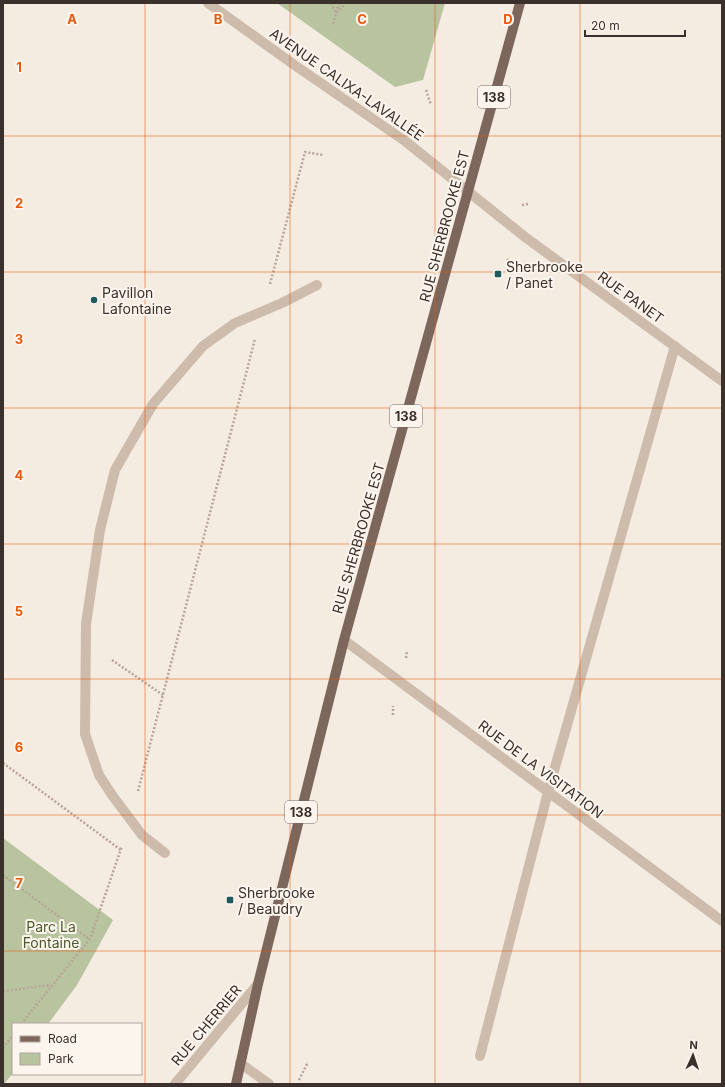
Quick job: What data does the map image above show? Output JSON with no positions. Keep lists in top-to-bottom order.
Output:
{
  "streets": {
    "main road": ["138", "RUE SHERBROOKE EST"],
    "street": [
      "AVENUE CALIXA-LAVALLÉE",
      "RUE PANET",
      "RUE DE LA VISITATION",
      "RUE CHERRIER"
    ]
  },
  "crossings": [
    ["AVENUE CALIXA-LAVALLÉE", "RUE SHERBROOKE EST"],
    ["AVENUE CALIXA-LAVALLÉE", "RUE PANET"],
    ["RUE SHERBROOKE EST", "RUE PANET"],
    ["RUE SHERBROOKE EST", "RUE DE LA VISITATION"],
    ["RUE SHERBROOKE EST", "RUE CHERRIER"]
  ],
  "parks": ["Parc La Fontaine"],
  "places": {
    "transit": ["Sherbrooke / Panet", "Sherbrooke / Beaudry"],
    "other": ["Pavillon Lafontaine"]
  },
  "legend": ["Road", "Park"],
  "scale_bar": "20 m",
  "north": "top",
  "grid": {
    "columns": [
      "A",
      "B",
      "C",
      "D"
    ],
    "rows": [
      "1",
      "2",
      "3",
      "4",
      "5",
      "6",
      "7"
    ]
  }
}
